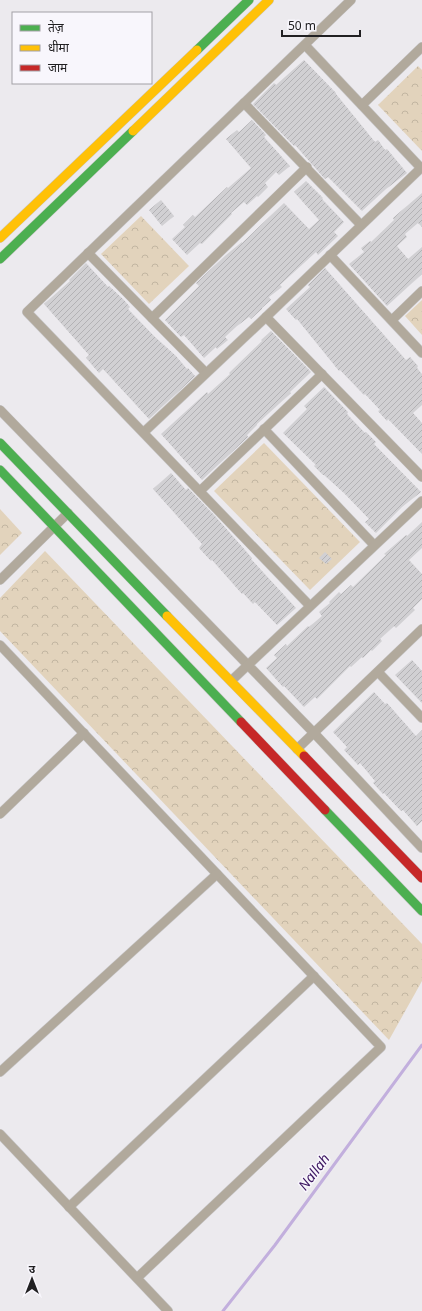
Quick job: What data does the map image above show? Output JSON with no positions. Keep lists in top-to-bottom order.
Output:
{
  "water": ["Nallah"],
  "legend": ["तेज़", "धीमा", "जाम"],
  "scale_bar": "50 m",
  "north": "top"
}
